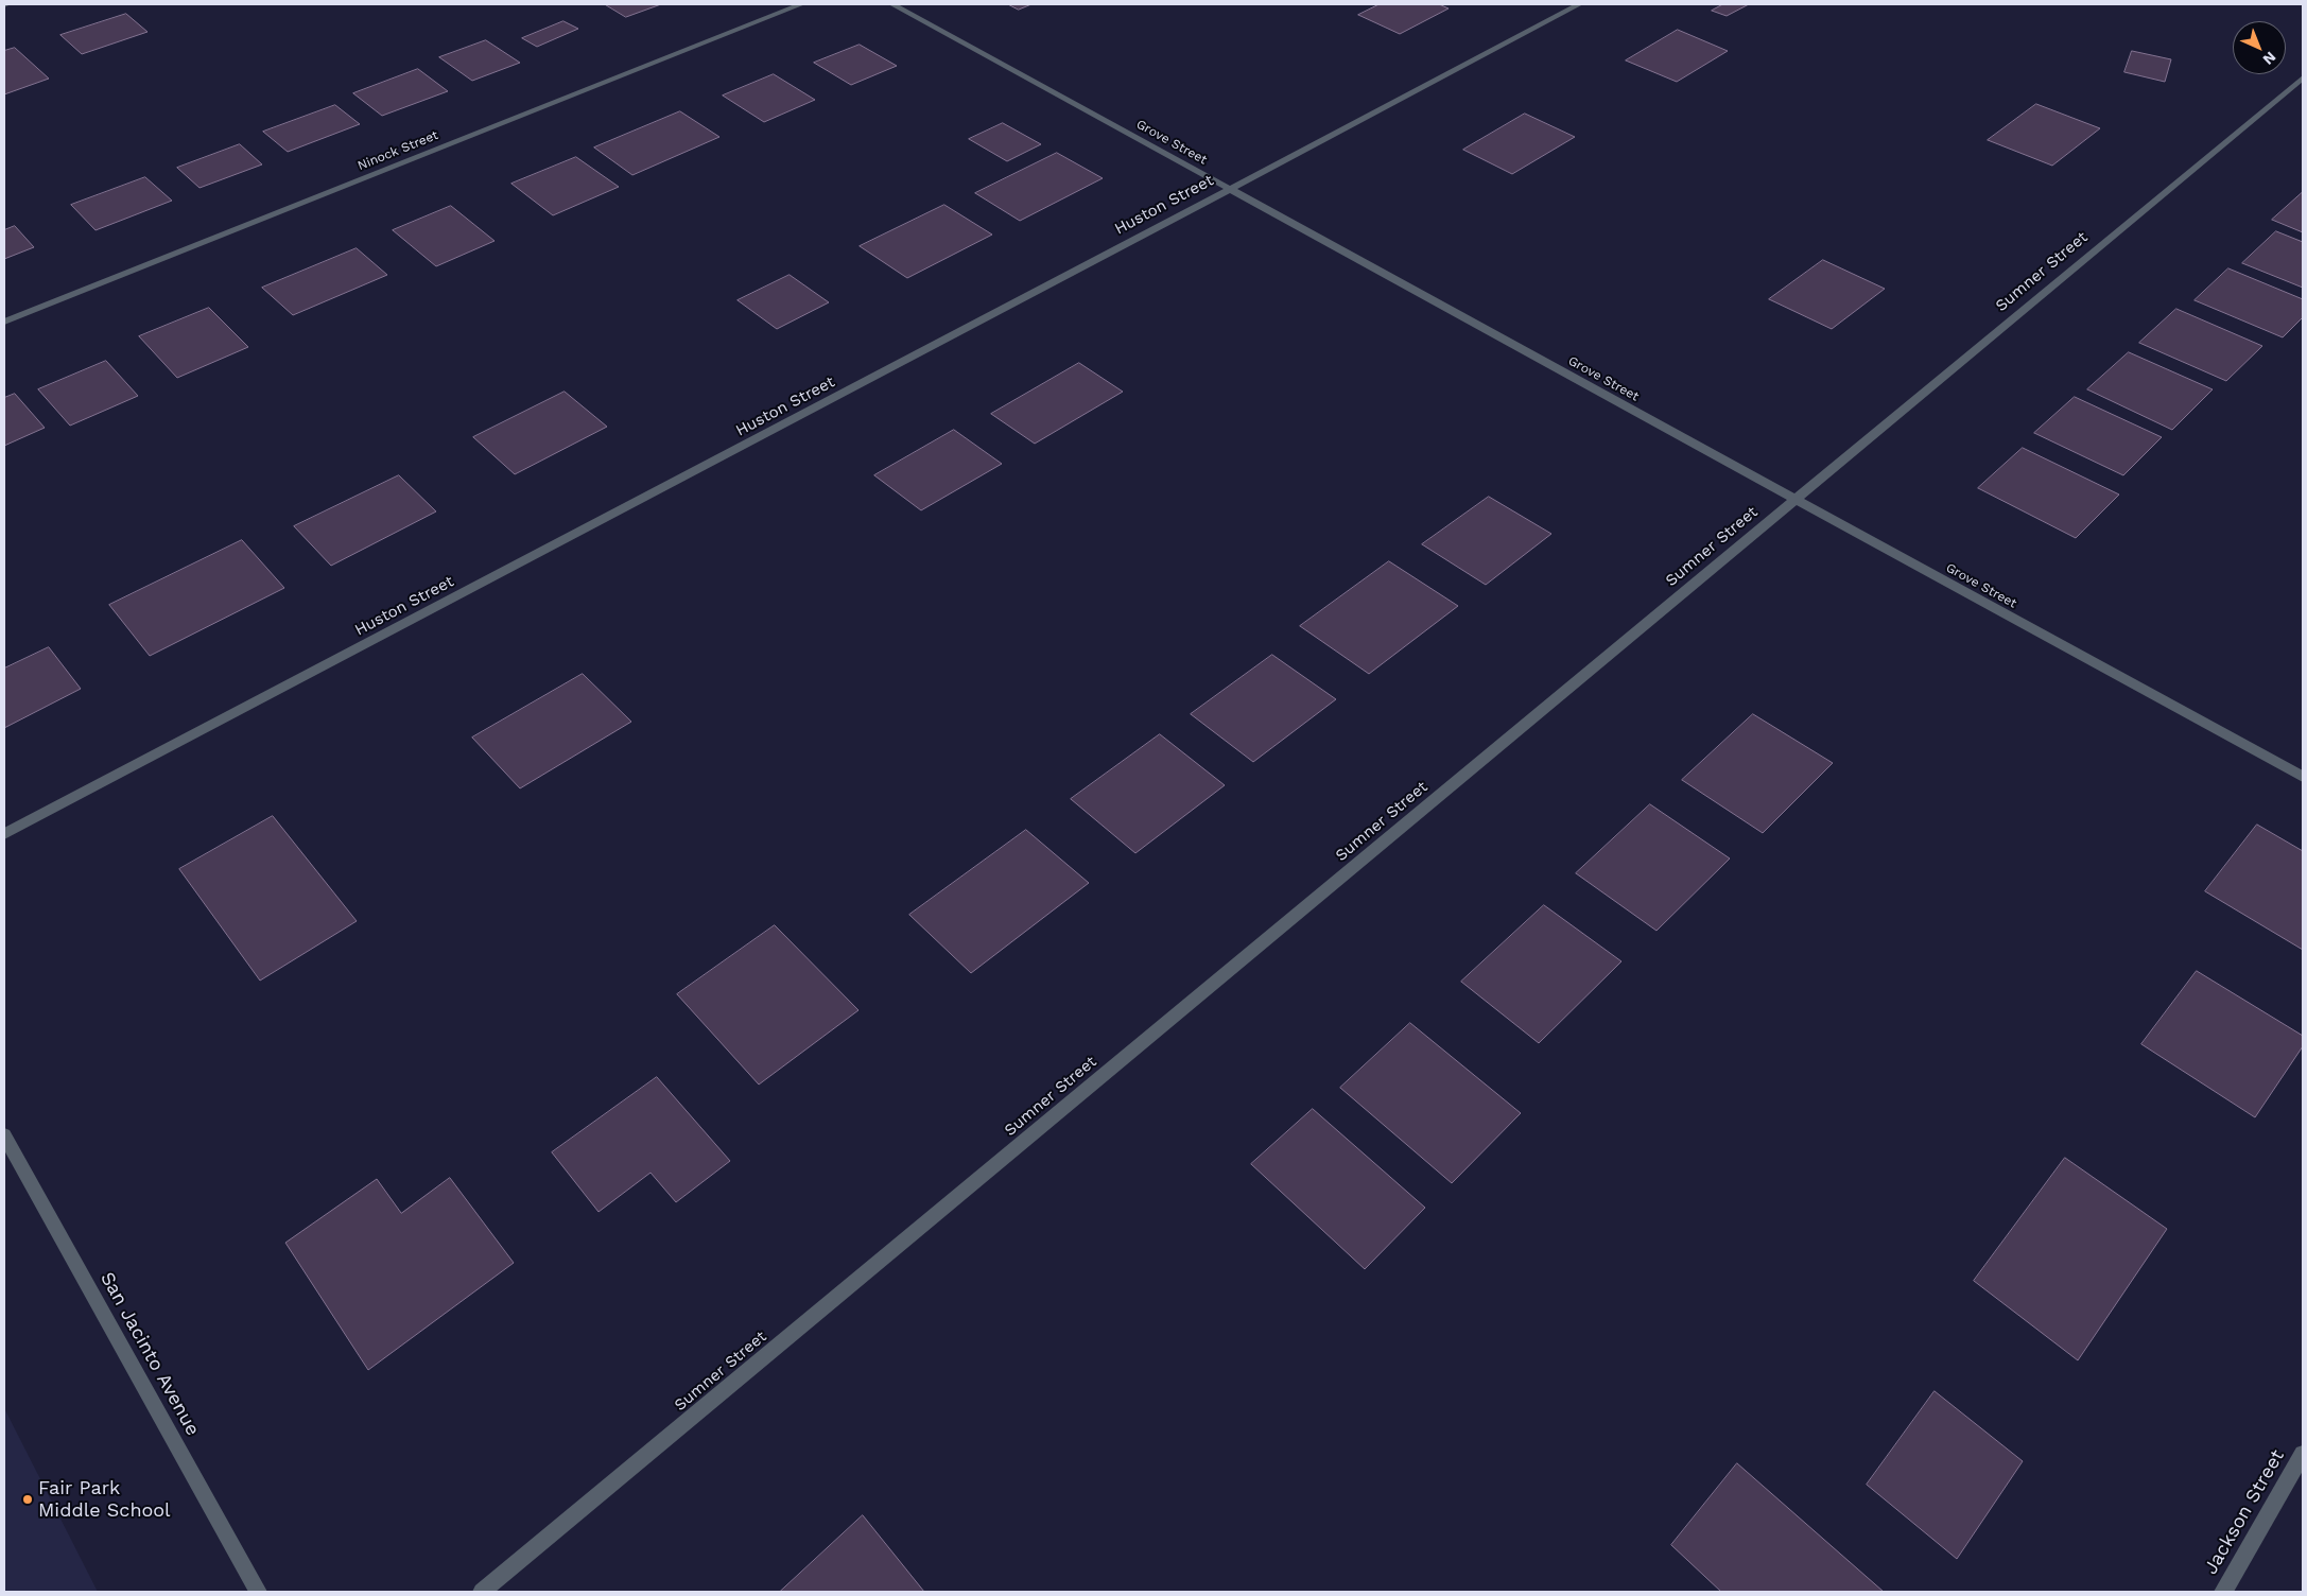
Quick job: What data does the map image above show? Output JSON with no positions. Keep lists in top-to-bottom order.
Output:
{
  "streets": {
    "street": [
      "Grove Street",
      "Ninock Street",
      "Huston Street",
      "Sumner Street",
      "San Jacinto Avenue",
      "Jackson Street"
    ]
  },
  "crossings": [
    ["Grove Street", "Huston Street"],
    ["Grove Street", "Sumner Street"]
  ],
  "places": ["Fair Park Middle School"],
  "north": "bottom right"
}
